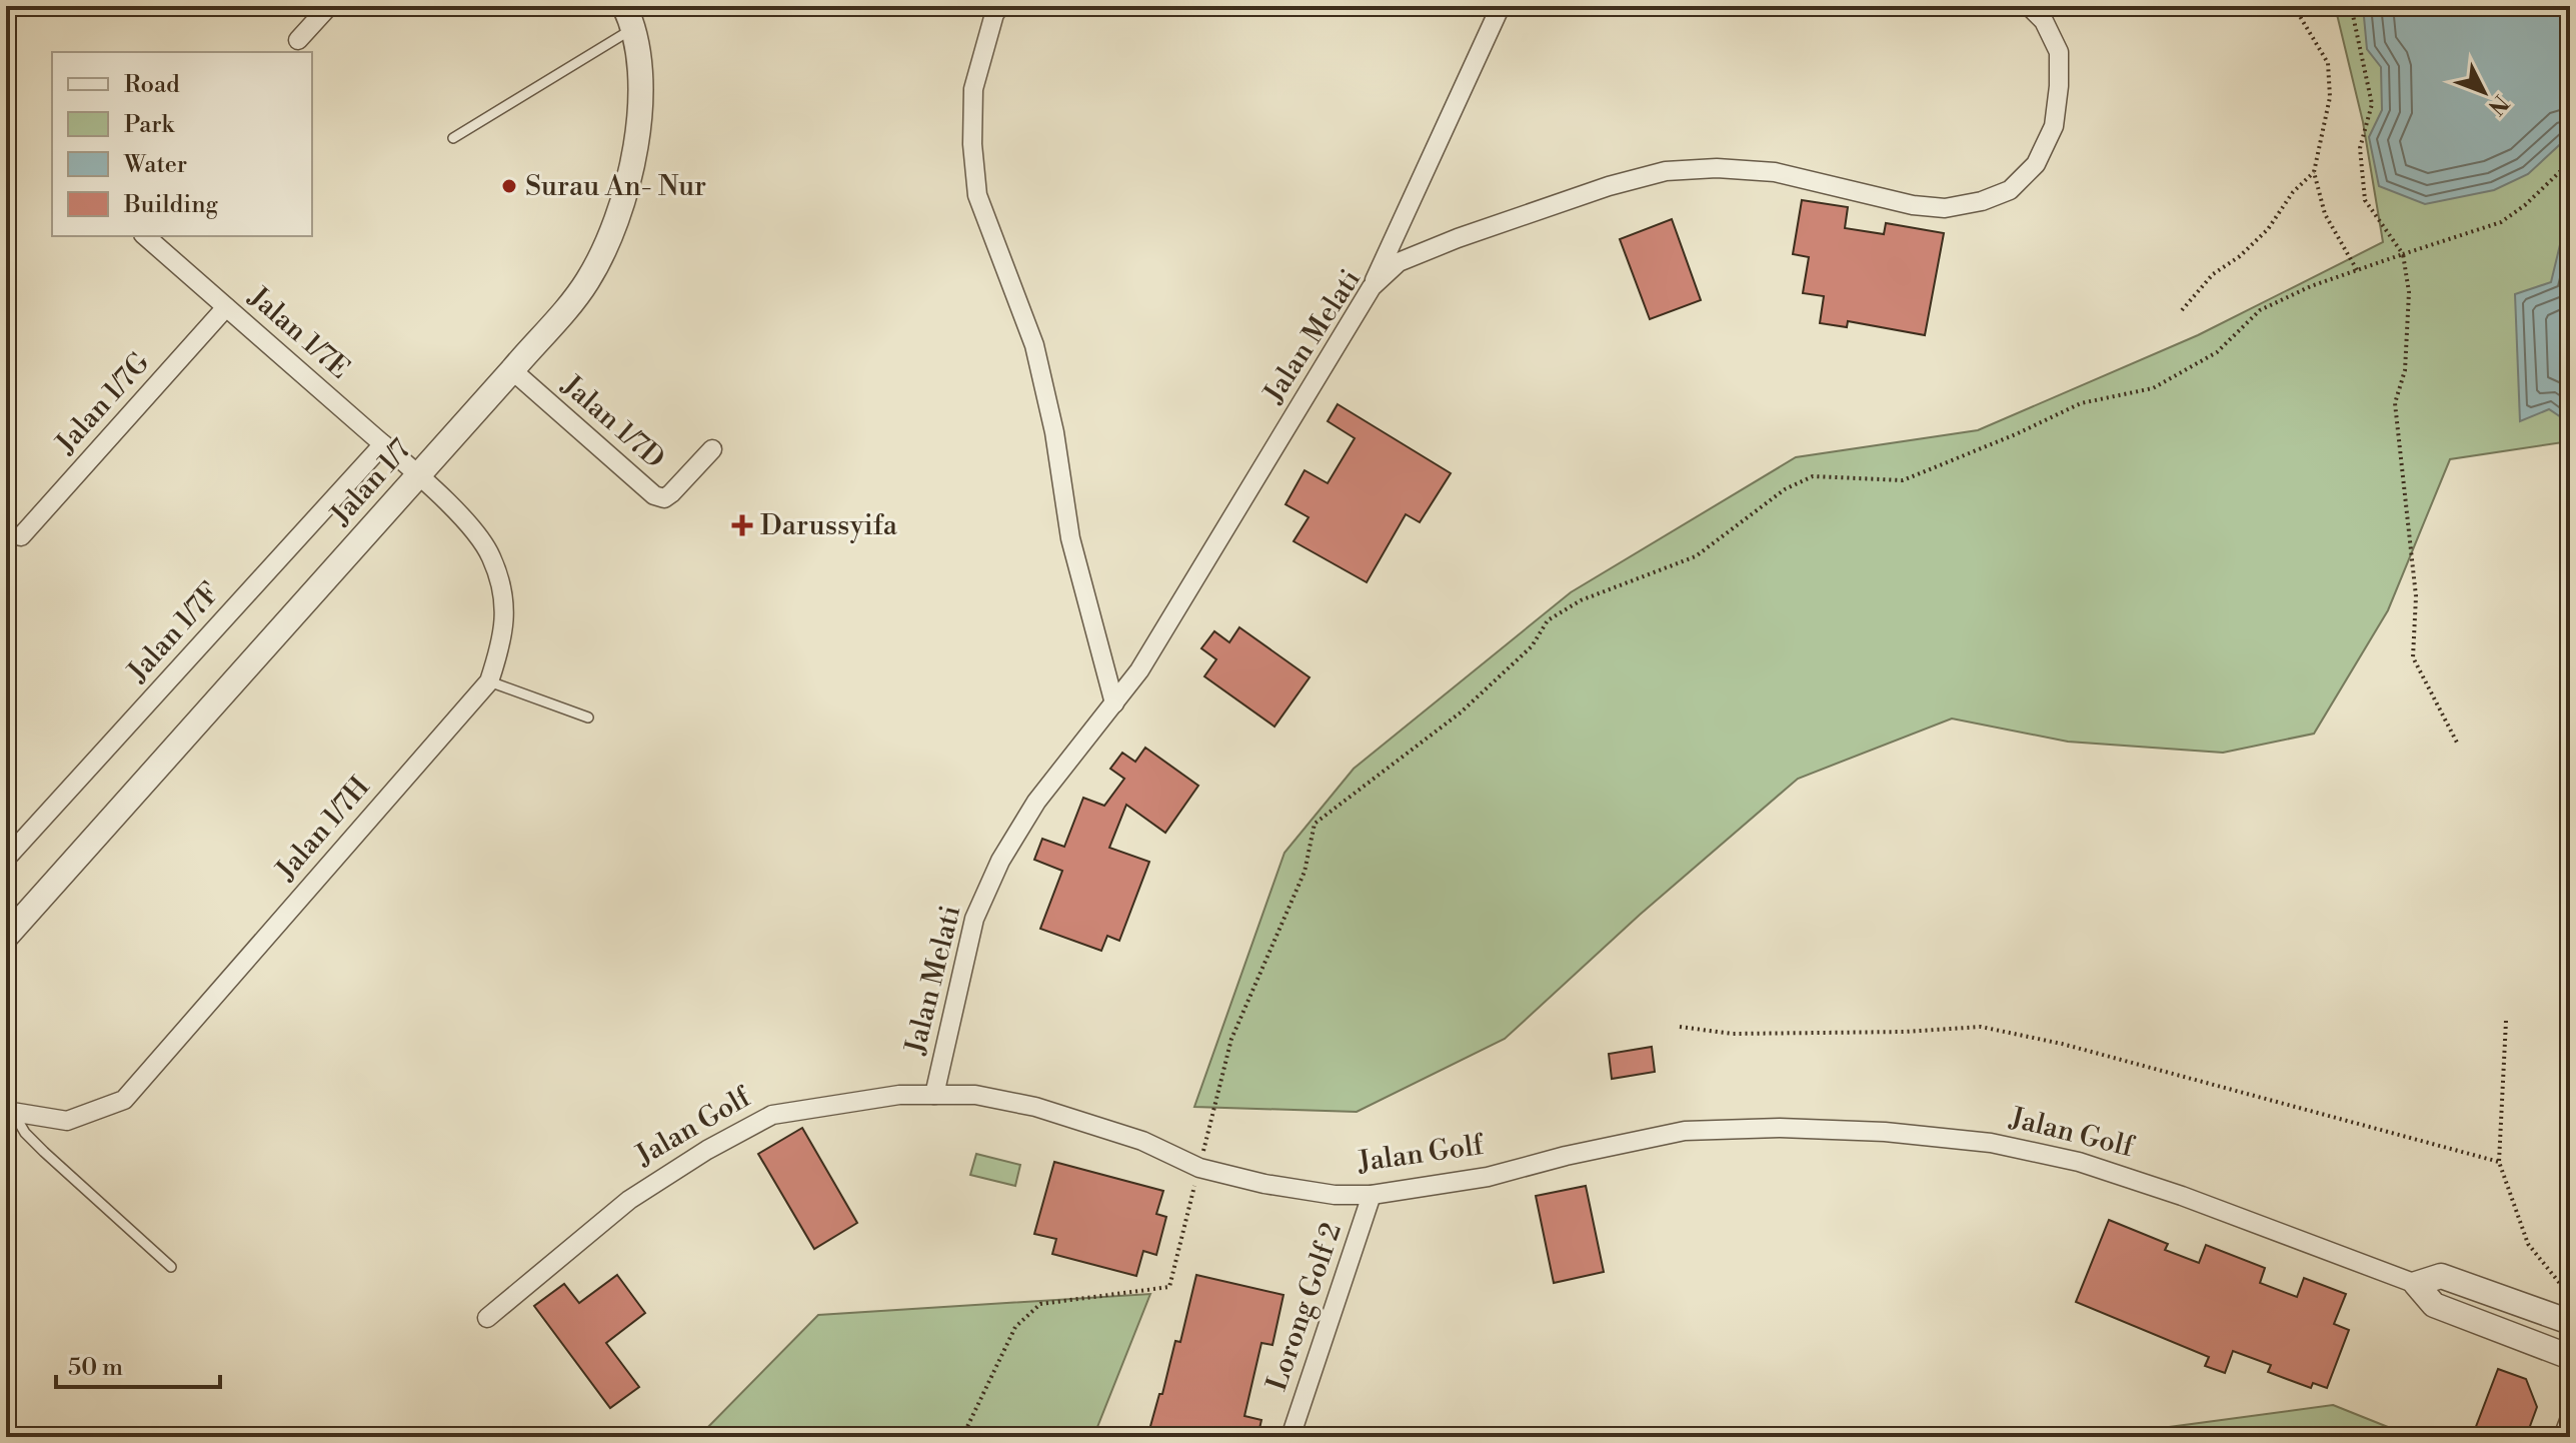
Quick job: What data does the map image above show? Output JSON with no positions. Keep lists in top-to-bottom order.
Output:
{
  "streets": {
    "street": [
      "Jalan 1/7E",
      "Jalan Melati",
      "Jalan 1/7G",
      "Jalan 1/7D",
      "Jalan 1/7",
      "Jalan 1/7F",
      "Jalan 1/7H",
      "Jalan Golf",
      "Lorong Golf 2"
    ]
  },
  "crossings": [
    ["Jalan 1/7E", "Jalan 1/7G"],
    ["Jalan 1/7E", "Jalan 1/7"],
    ["Jalan 1/7E", "Jalan 1/7F"],
    ["Jalan 1/7E", "Jalan 1/7H"],
    ["Jalan Melati", "Jalan Golf"],
    ["Jalan 1/7D", "Jalan 1/7"],
    ["Jalan 1/7", "Jalan 1/7H"],
    ["Jalan Golf", "Lorong Golf 2"]
  ],
  "places": {
    "other": ["Surau An- Nur"],
    "health": ["Darussyifa"]
  },
  "legend": [
    "Road",
    "Park",
    "Water",
    "Building"
  ],
  "scale_bar": "50 m",
  "north": "bottom right"
}
